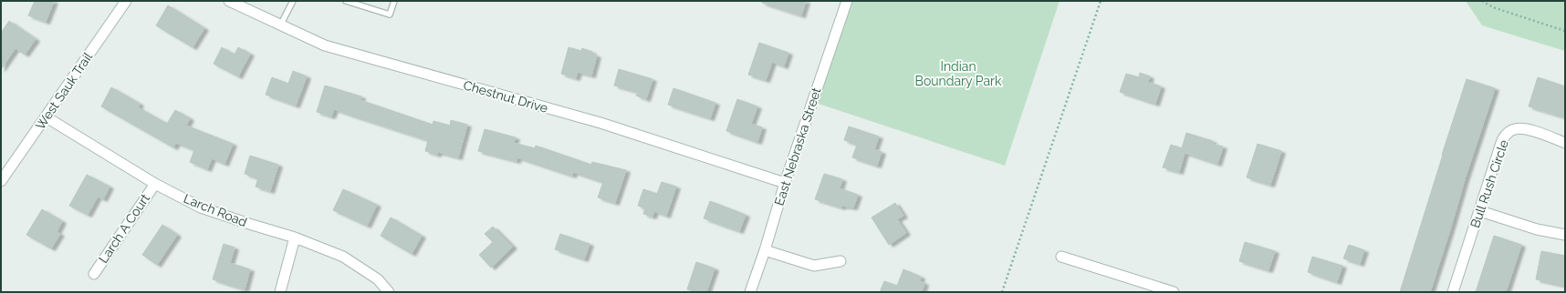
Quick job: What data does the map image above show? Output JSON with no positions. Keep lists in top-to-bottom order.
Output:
{
  "streets": {
    "street": [
      "West Sauk Trail",
      "Chestnut Drive",
      "East Nebraska Street",
      "Bull Rush Circle",
      "Larch Road",
      "Larch A Court"
    ]
  },
  "crossings": [
    ["West Sauk Trail", "Larch Road"],
    ["Chestnut Drive", "East Nebraska Street"],
    ["Larch Road", "Larch A Court"]
  ],
  "parks": ["Indian Boundary Park"]
}
